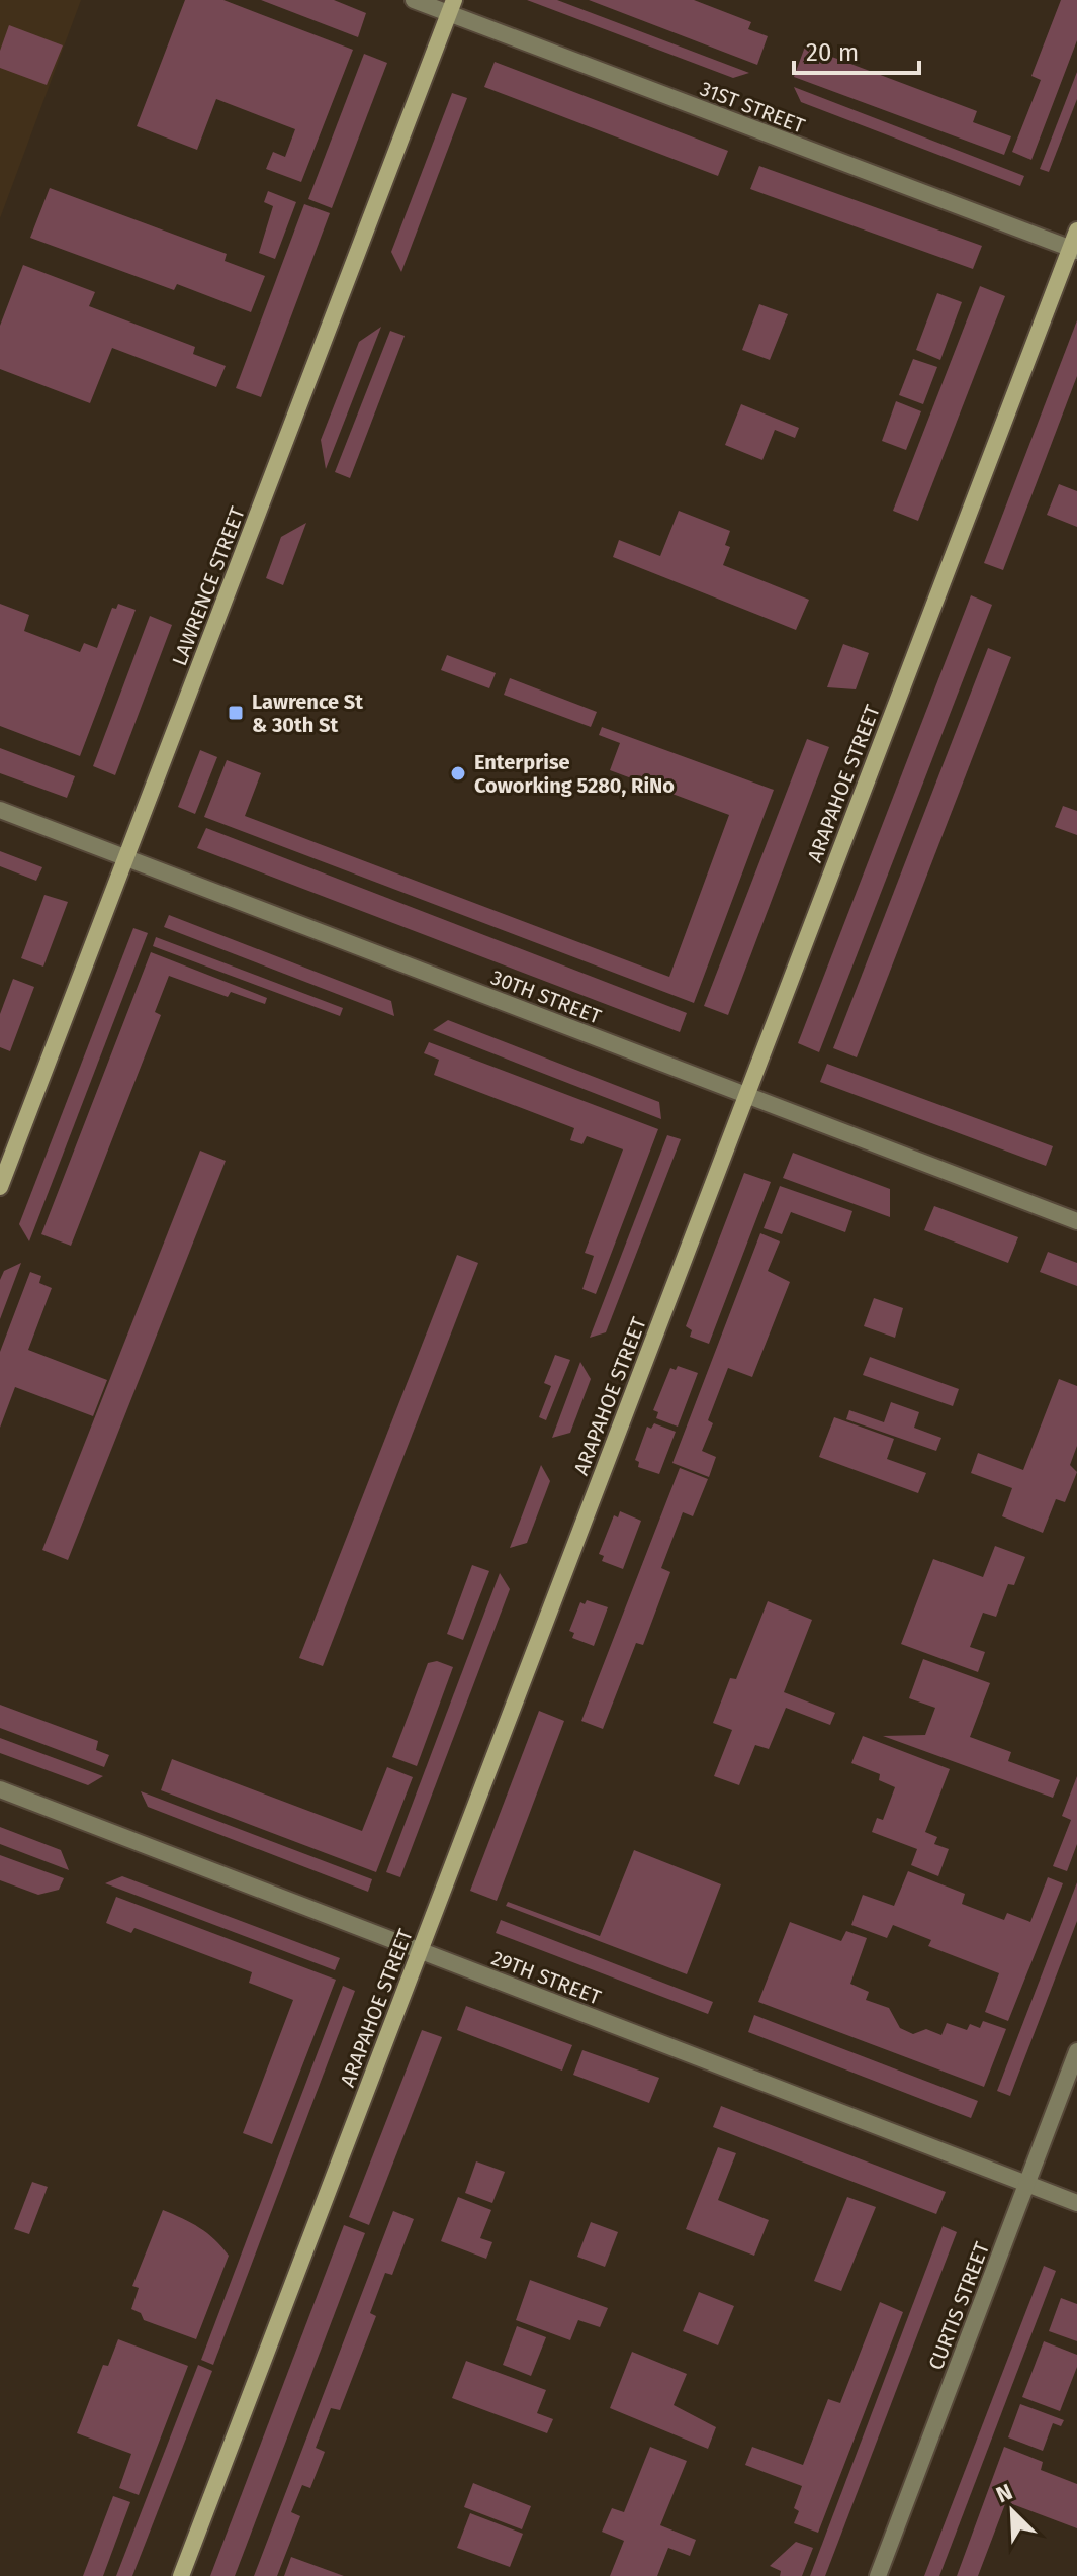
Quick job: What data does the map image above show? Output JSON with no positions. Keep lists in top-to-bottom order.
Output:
{
  "streets": {
    "street": [
      "31ST STREET",
      "LAWRENCE STREET",
      "ARAPAHOE STREET",
      "30TH STREET",
      "29TH STREET",
      "CURTIS STREET"
    ]
  },
  "crossings": [
    ["31ST STREET", "LAWRENCE STREET"],
    ["31ST STREET", "ARAPAHOE STREET"],
    ["LAWRENCE STREET", "30TH STREET"],
    ["ARAPAHOE STREET", "30TH STREET"],
    ["ARAPAHOE STREET", "29TH STREET"],
    ["29TH STREET", "CURTIS STREET"]
  ],
  "places": {
    "transit": ["Lawrence St & 30th St"],
    "other": ["Enterprise Coworking 5280, RiNo"]
  },
  "scale_bar": "20 m",
  "north": "top left"
}
